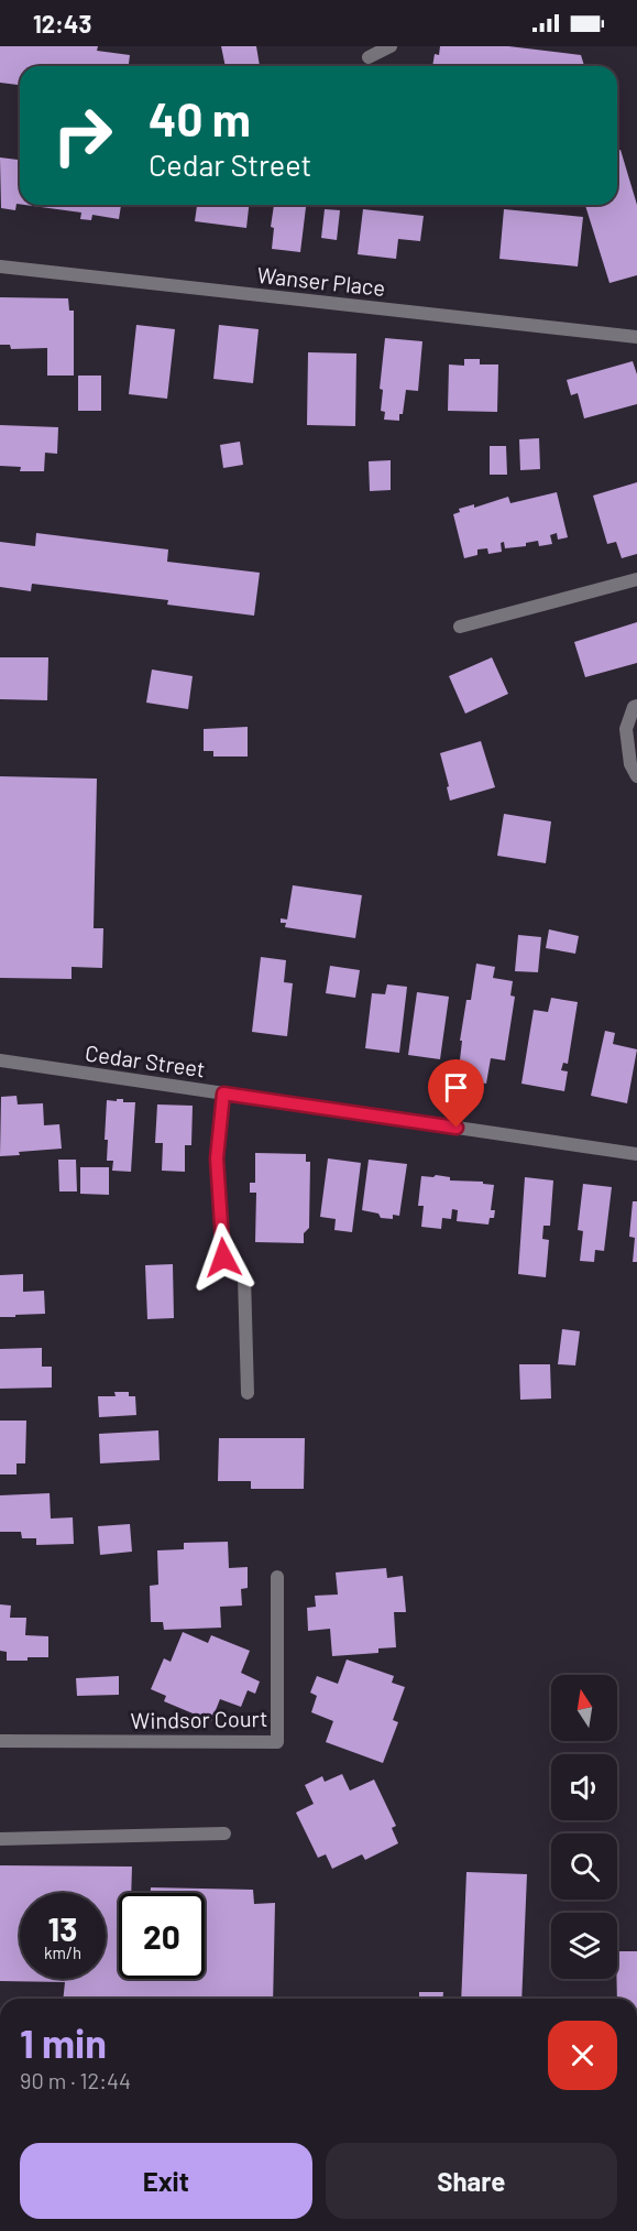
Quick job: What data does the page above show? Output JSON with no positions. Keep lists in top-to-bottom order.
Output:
{
  "streets": {
    "street": ["Wanser Place", "Cedar Street", "Windsor Court"]
  },
  "north": "top",
  "page": {
    "status": "12:43",
    "turn": ["40 m", "Cedar Street"],
    "speed": "13 km/h",
    "limit": "20",
    "heading": ["1 min", "90 m · 12:44"],
    "buttons": ["Exit", "Share"]
  }
}
